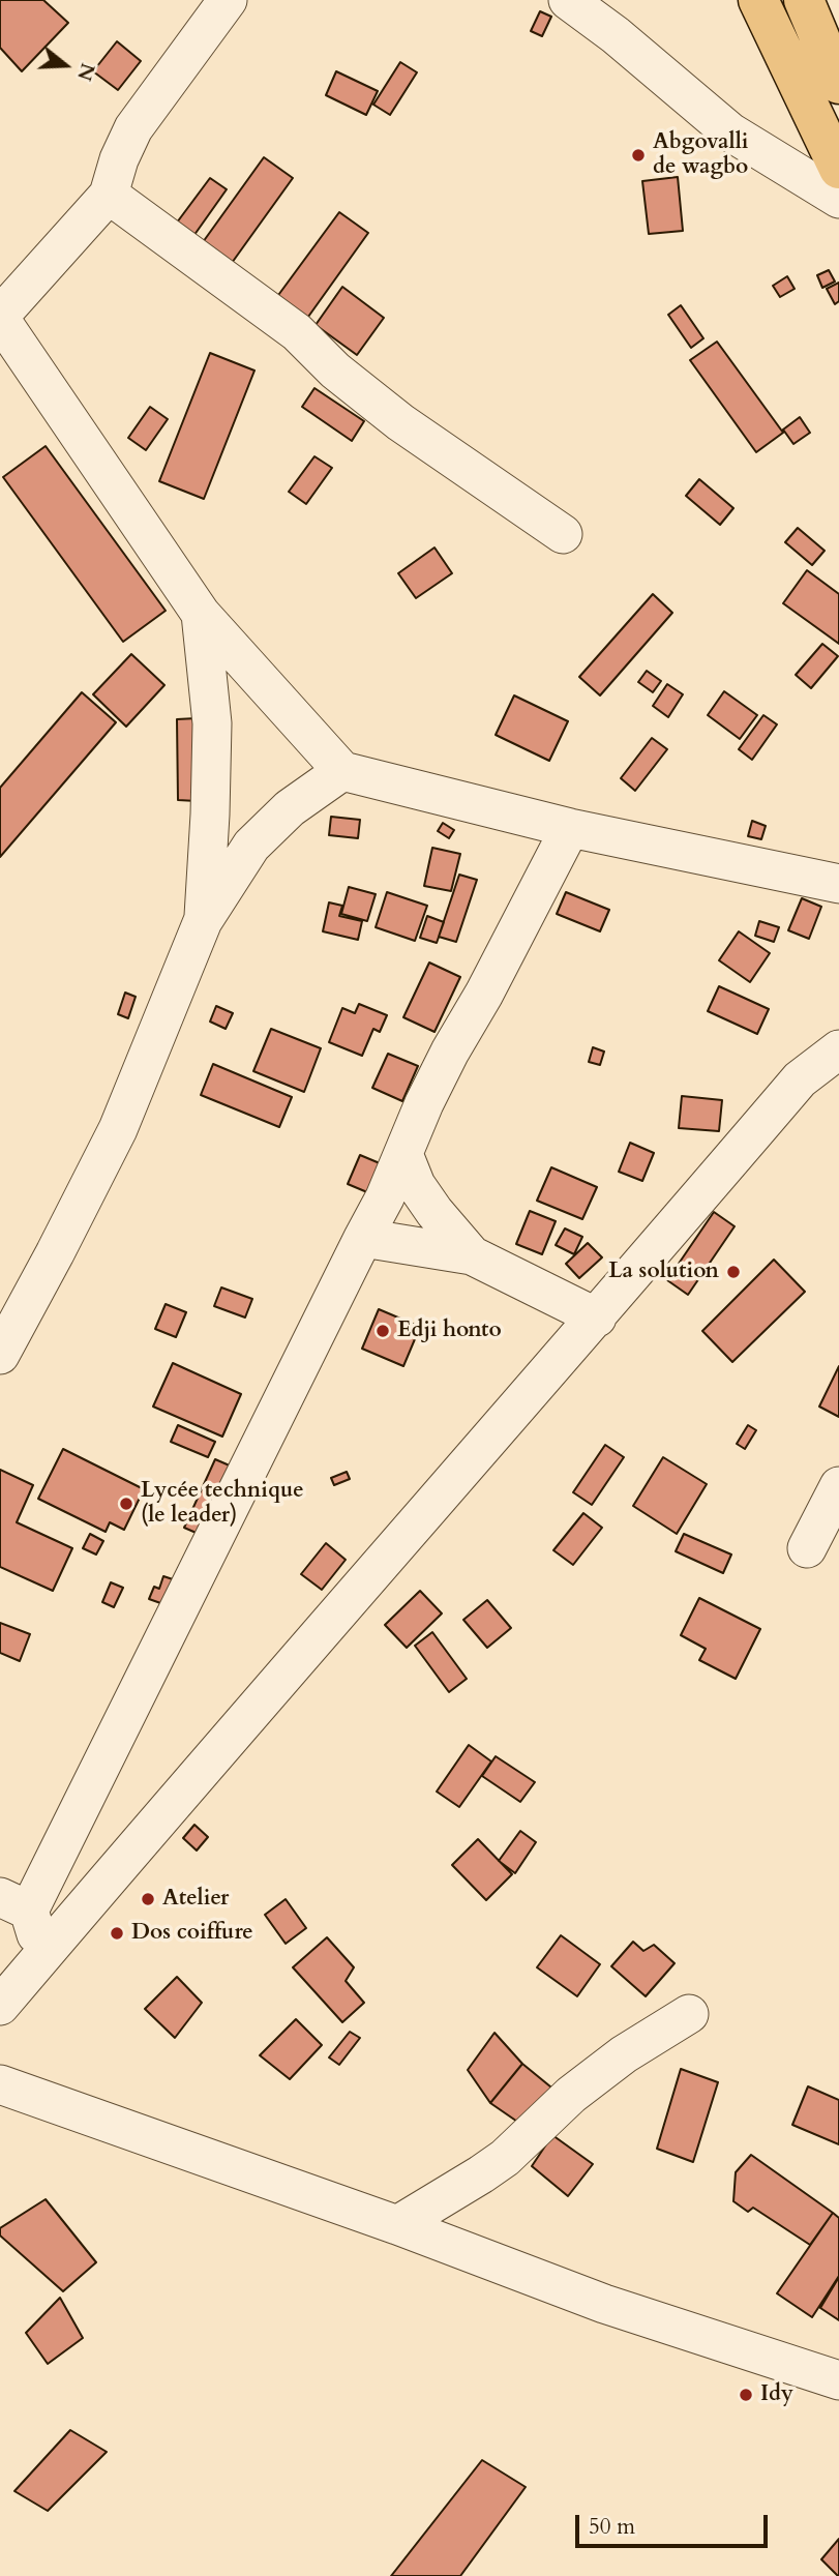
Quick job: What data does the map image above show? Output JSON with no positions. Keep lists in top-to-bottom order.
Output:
{
  "places": [
    "Abgovalli de wagbo",
    "La solution",
    "Edji honto",
    "Lycée technique (le leader)",
    "Atelier",
    "Dos coiffure",
    "Idy"
  ],
  "scale_bar": "50 m",
  "north": "right"
}
